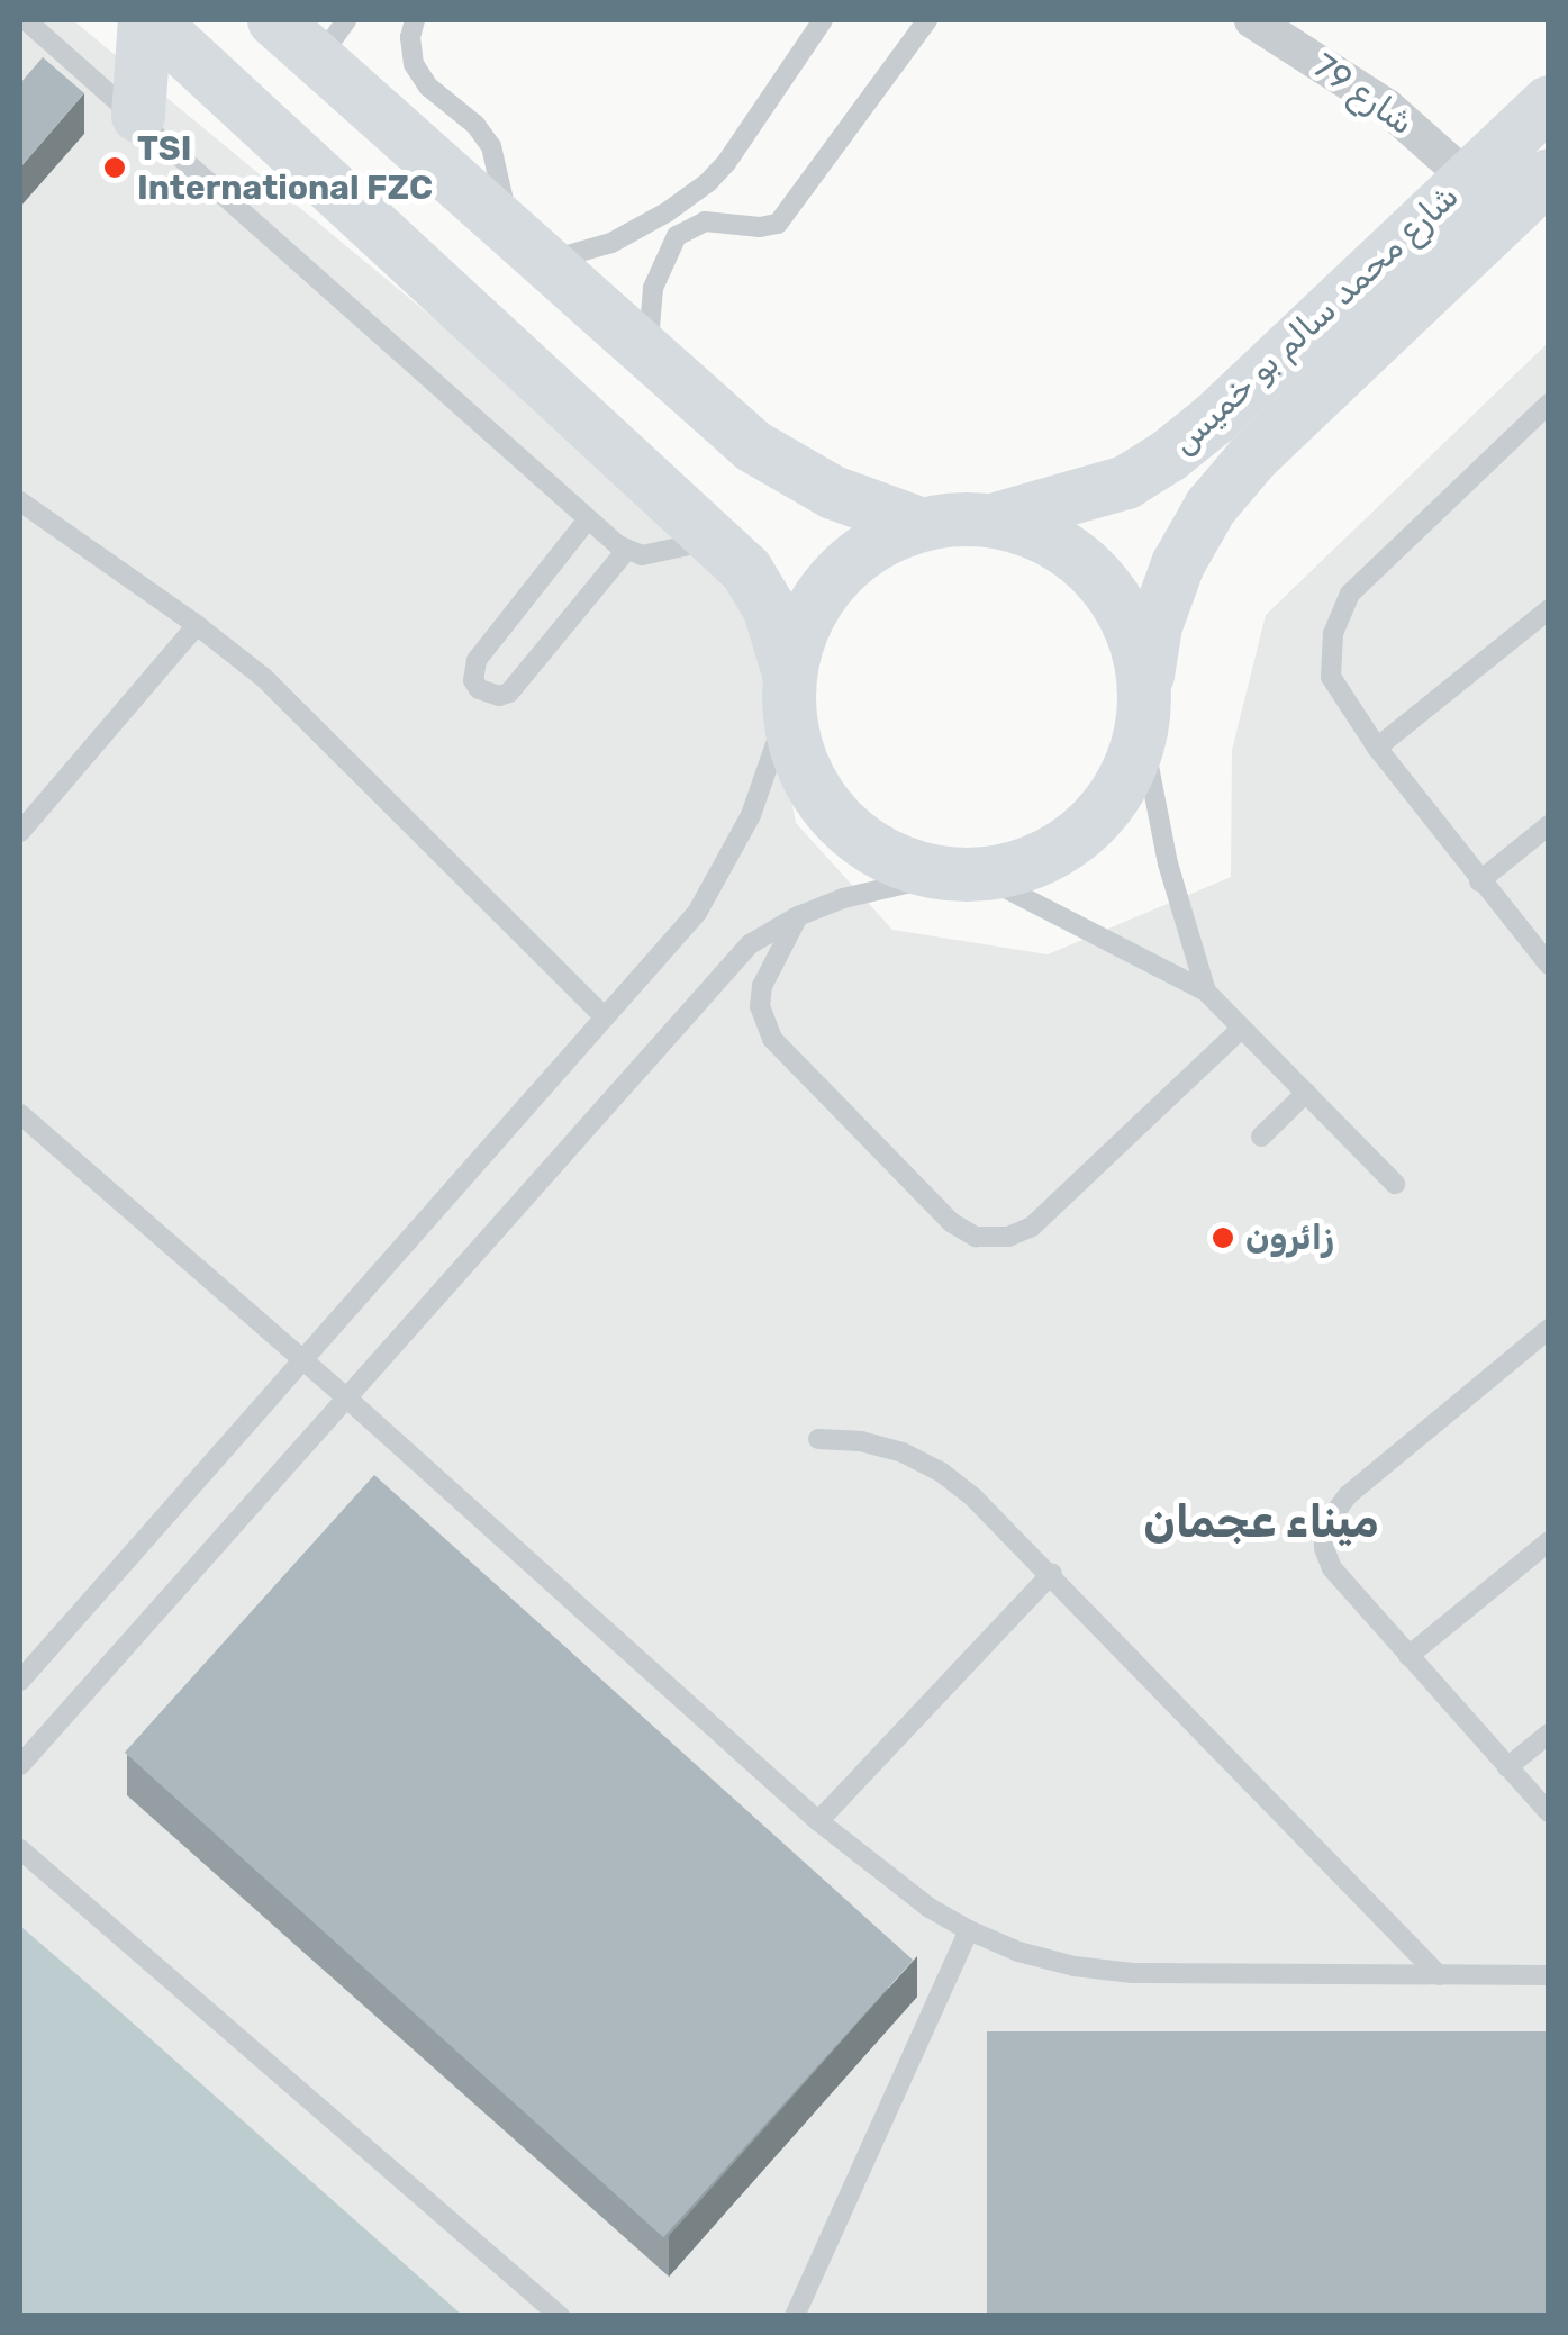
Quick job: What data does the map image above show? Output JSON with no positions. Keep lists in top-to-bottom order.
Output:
{
  "streets": {
    "main road": ["شارع محمد سالم بو خميس"],
    "street": ["شارع 79"]
  },
  "crossings": [
    ["شارع 79", "شارع محمد سالم بو خميس"]
  ],
  "districts": ["ميناء عجمان"],
  "places": ["TSI International FZC", "زائرون"]
}
